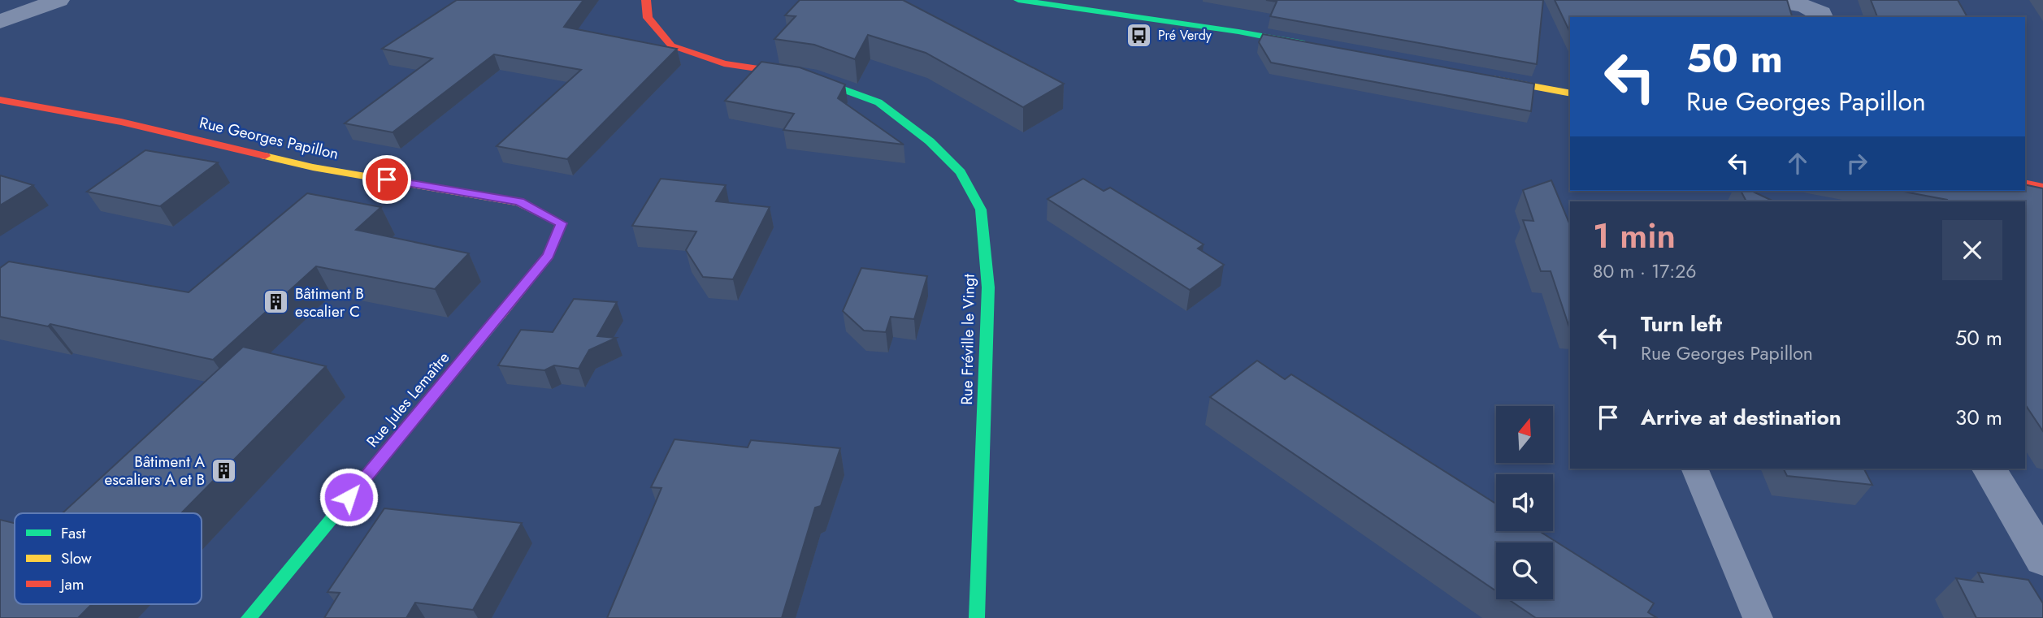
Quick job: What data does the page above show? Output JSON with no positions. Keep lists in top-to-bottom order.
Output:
{
  "streets": {
    "street": ["Rue Georges Papillon", "Rue Fréville le Vingt", "Rue Jules Lemaître"]
  },
  "crossings": [
    ["Rue Georges Papillon", "Rue Jules Lemaître"]
  ],
  "places": {
    "bus stop": ["Pré Verdy"],
    "building": ["Bâtiment B escalier C", "Bâtiment A escaliers A et B"]
  },
  "legend": ["Fast", "Slow", "Jam"],
  "north": "top",
  "page": {
    "turn": ["50 m", "Rue Georges Papillon"],
    "heading": ["1 min", "80 m · 17:26"],
    "list": [
      {
        "name": "Turn left",
        "note": "Rue Georges Papillon",
        "value": "50 m"
      },
      {
        "name": "Arrive at destination",
        "value": "30 m"
      }
    ]
  }
}
